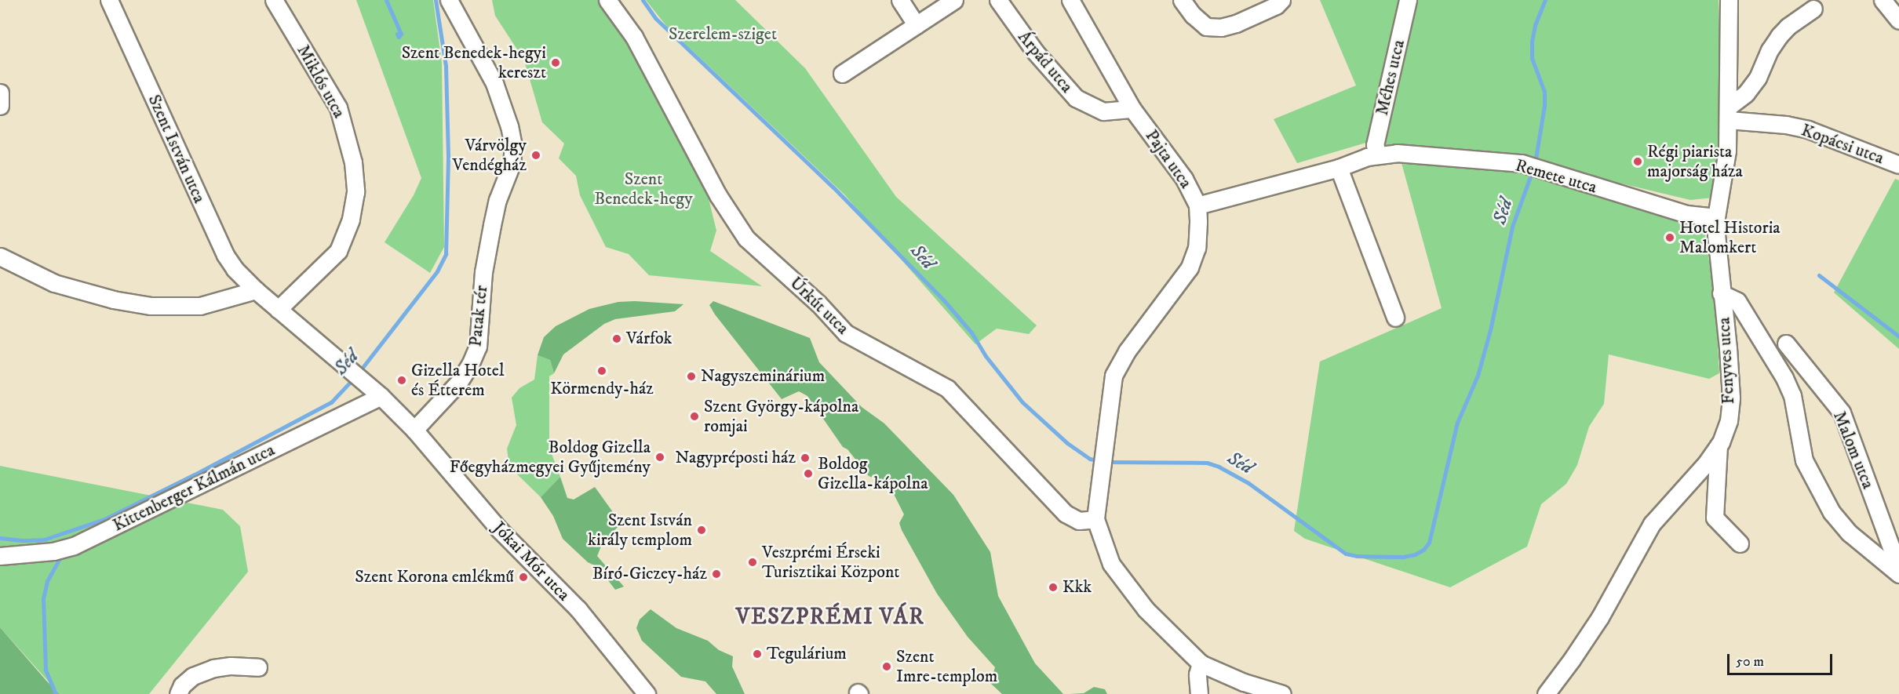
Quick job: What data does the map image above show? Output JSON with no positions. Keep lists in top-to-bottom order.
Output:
{
  "streets": {
    "street": [
      "Árpád utca",
      "Méhes utca",
      "Miklós utca",
      "Kopácsi utca",
      "Szent István utca",
      "Pajta utca",
      "Remete utca",
      "Úrkút utca",
      "Patak tér",
      "Fenyves utca",
      "Malom utca",
      "Kittenberger Kálmán utca",
      "Jókai Mór utca"
    ]
  },
  "crossings": [
    ["Árpád utca", "Pajta utca"],
    ["Méhes utca", "Remete utca"],
    ["Miklós utca", "Szent István utca"],
    ["Kopácsi utca", "Fenyves utca"],
    ["Szent István utca", "Jókai Mór utca"],
    ["Pajta utca", "Remete utca"],
    ["Pajta utca", "Úrkút utca"],
    ["Remete utca", "Fenyves utca"],
    ["Patak tér", "Jókai Mór utca"],
    ["Kittenberger Kálmán utca", "Jókai Mór utca"]
  ],
  "districts": ["VESZPRÉMI VÁR"],
  "water": ["Séd"],
  "parks": ["Szerelem-sziget", "Szent Benedek-hegy"],
  "places": [
    "Szent Benedek-hegyi kereszt",
    "Várvölgy Vendégház",
    "Régi piarista majorság háza",
    "Hotel Historia Malomkert",
    "Várfok",
    "Körmendy-ház",
    "Nagyszeminárium",
    "Gizella Hotel és Étterem",
    "Szent György-kápolna romjai",
    "Boldog Gizella Főegyházmegyei Gyűjtemény",
    "Nagypréposti ház",
    "Boldog Gizella-kápolna",
    "Szent István király templom",
    "Veszprémi Érseki Turisztikai Központ",
    "Bíró-Giczey-ház",
    "Szent Korona emlékmű",
    "Kkk",
    "Tegulárium",
    "Szent Imre-templom"
  ],
  "scale_bar": "50 m"
}
